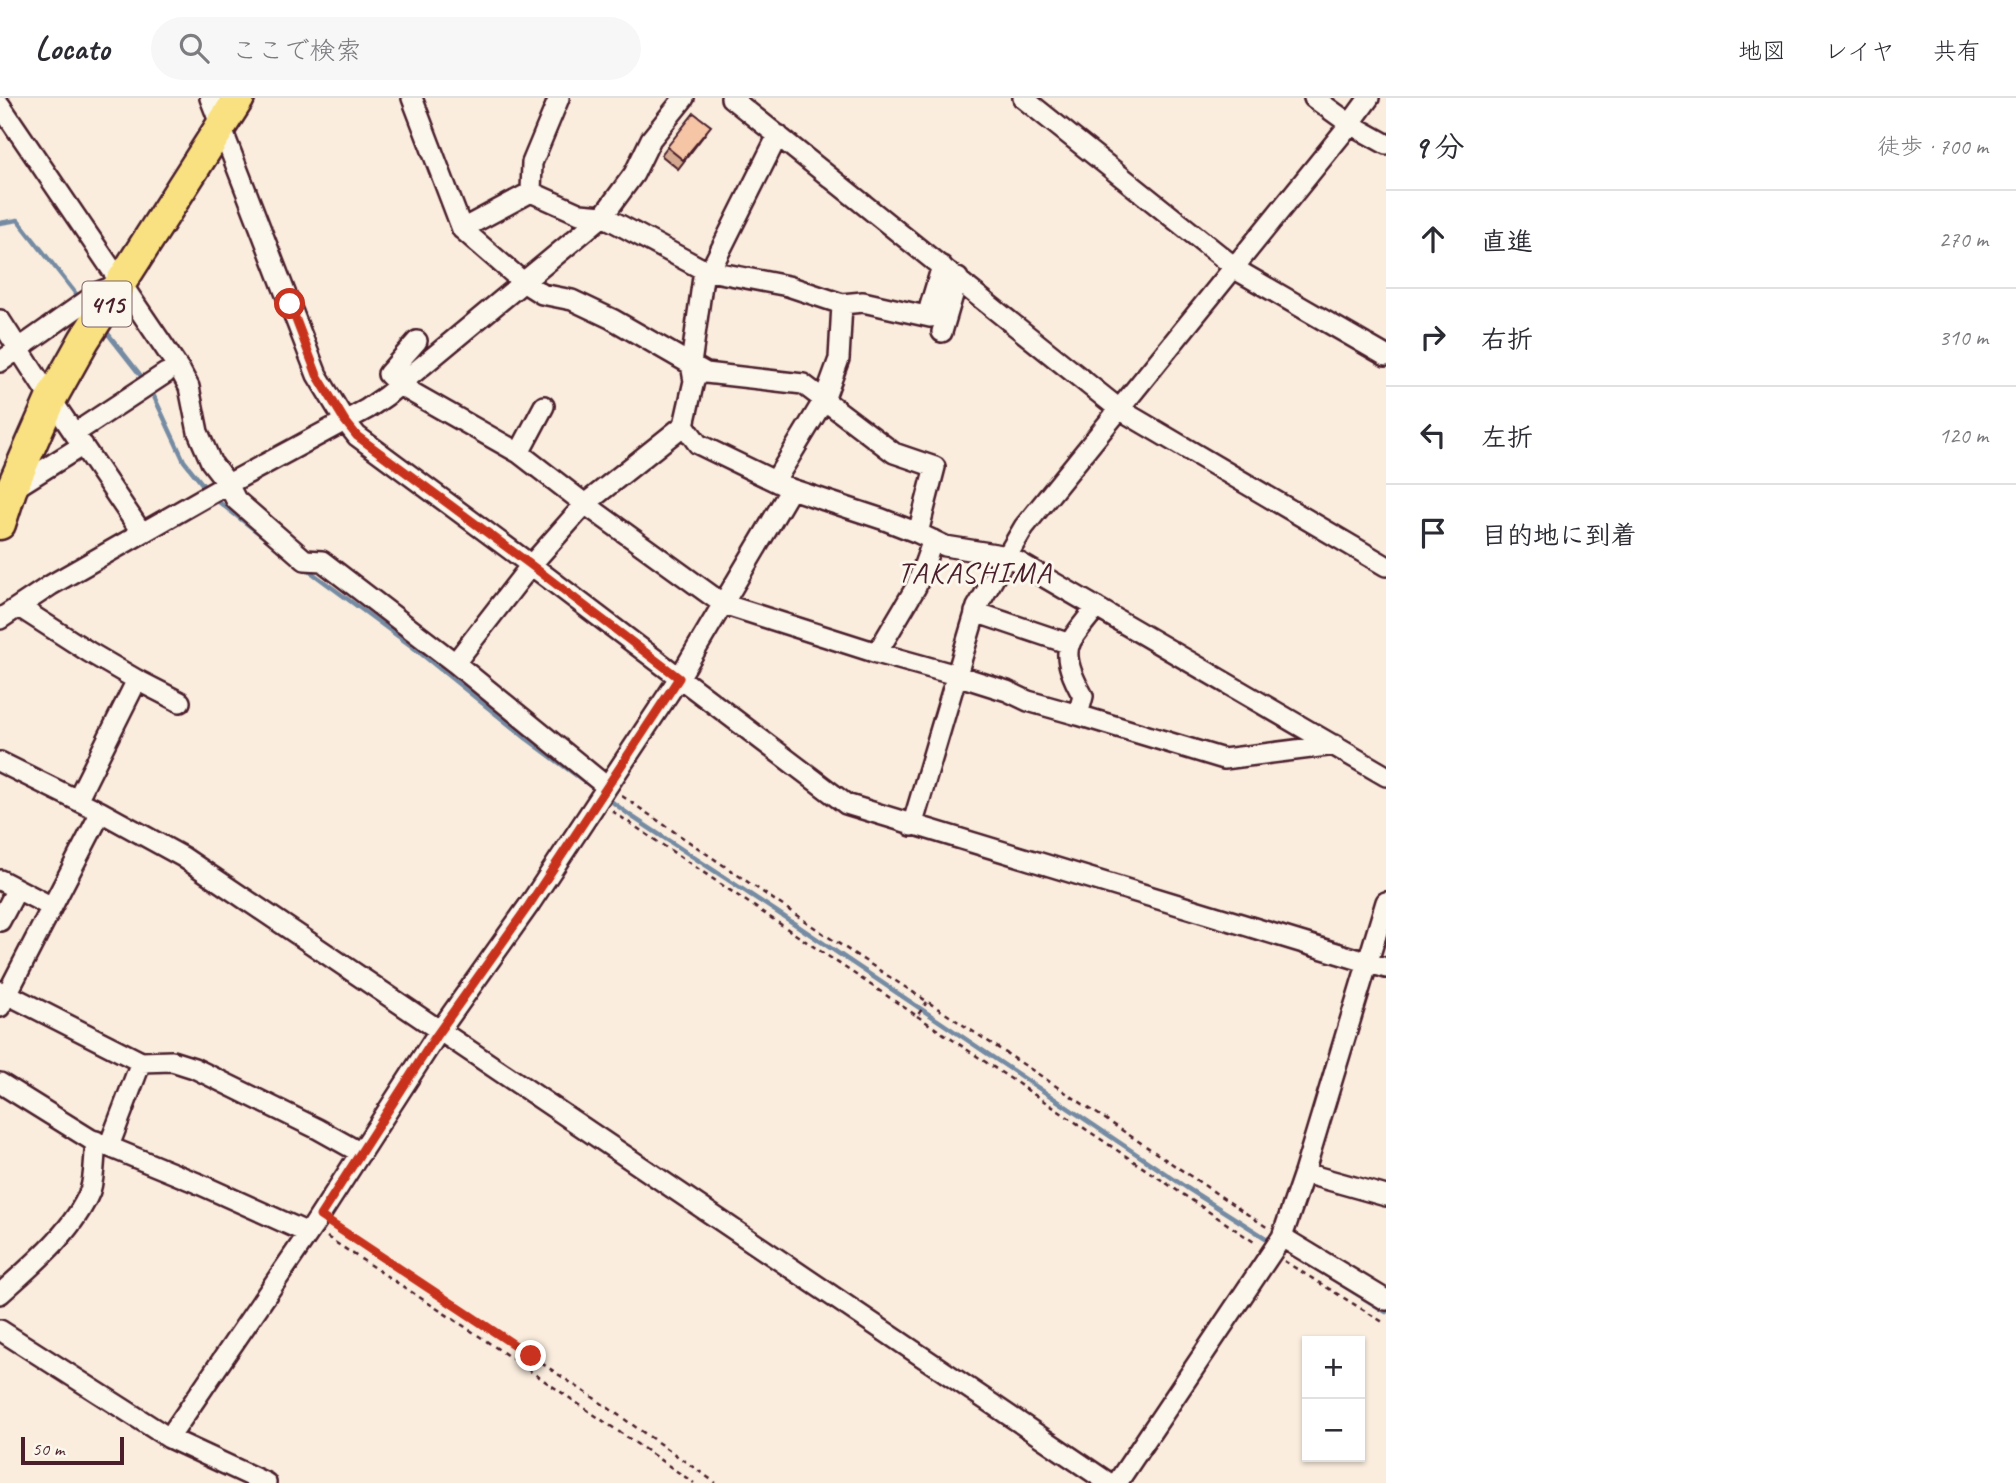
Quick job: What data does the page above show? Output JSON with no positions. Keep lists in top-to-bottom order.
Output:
{
  "streets": {
    "highway": ["415"]
  },
  "districts": ["TAKASHIMA"],
  "scale_bar": "50 m",
  "page": {
    "header": "Locato",
    "search": "ここで検索",
    "nav": ["地図", "レイヤ", "共有"],
    "heading": ["9 分", "徒歩 · 700 m"],
    "list": [
      ["直進", "270 m"],
      ["右折", "310 m"],
      ["左折", "120 m"],
      "目的地に到着"
    ],
    "map_buttons": ["+", "−"],
    "scale": "50 m"
  }
}
